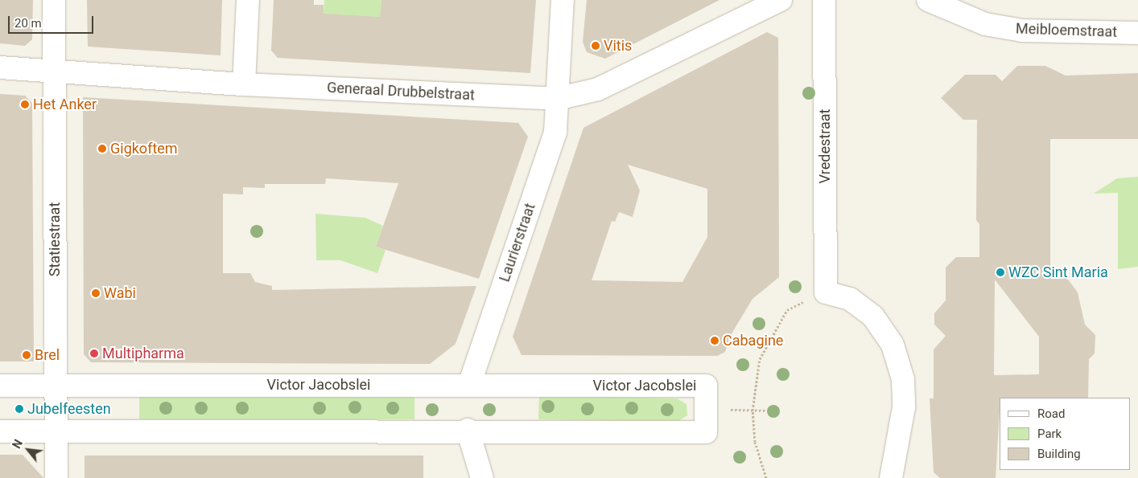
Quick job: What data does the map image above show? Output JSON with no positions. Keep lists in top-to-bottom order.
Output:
{
  "streets": {
    "street": [
      "Meibloemstraat",
      "Generaal Drubbelstraat",
      "Vredestraat",
      "Statiestraat",
      "Laurierstraat",
      "Victor Jacobslei"
    ]
  },
  "crossings": [
    ["Generaal Drubbelstraat", "Statiestraat"],
    ["Generaal Drubbelstraat", "Laurierstraat"],
    ["Statiestraat", "Victor Jacobslei"],
    ["Laurierstraat", "Victor Jacobslei"]
  ],
  "places": [
    "Vitis",
    "Het Anker",
    "Gigkoftem",
    "WZC Sint Maria",
    "Wabi",
    "Cabagine",
    "Multipharma",
    "Brel",
    "Jubelfeesten"
  ],
  "legend": ["Road", "Park", "Building"],
  "scale_bar": "20 m",
  "north": "top left"
}
